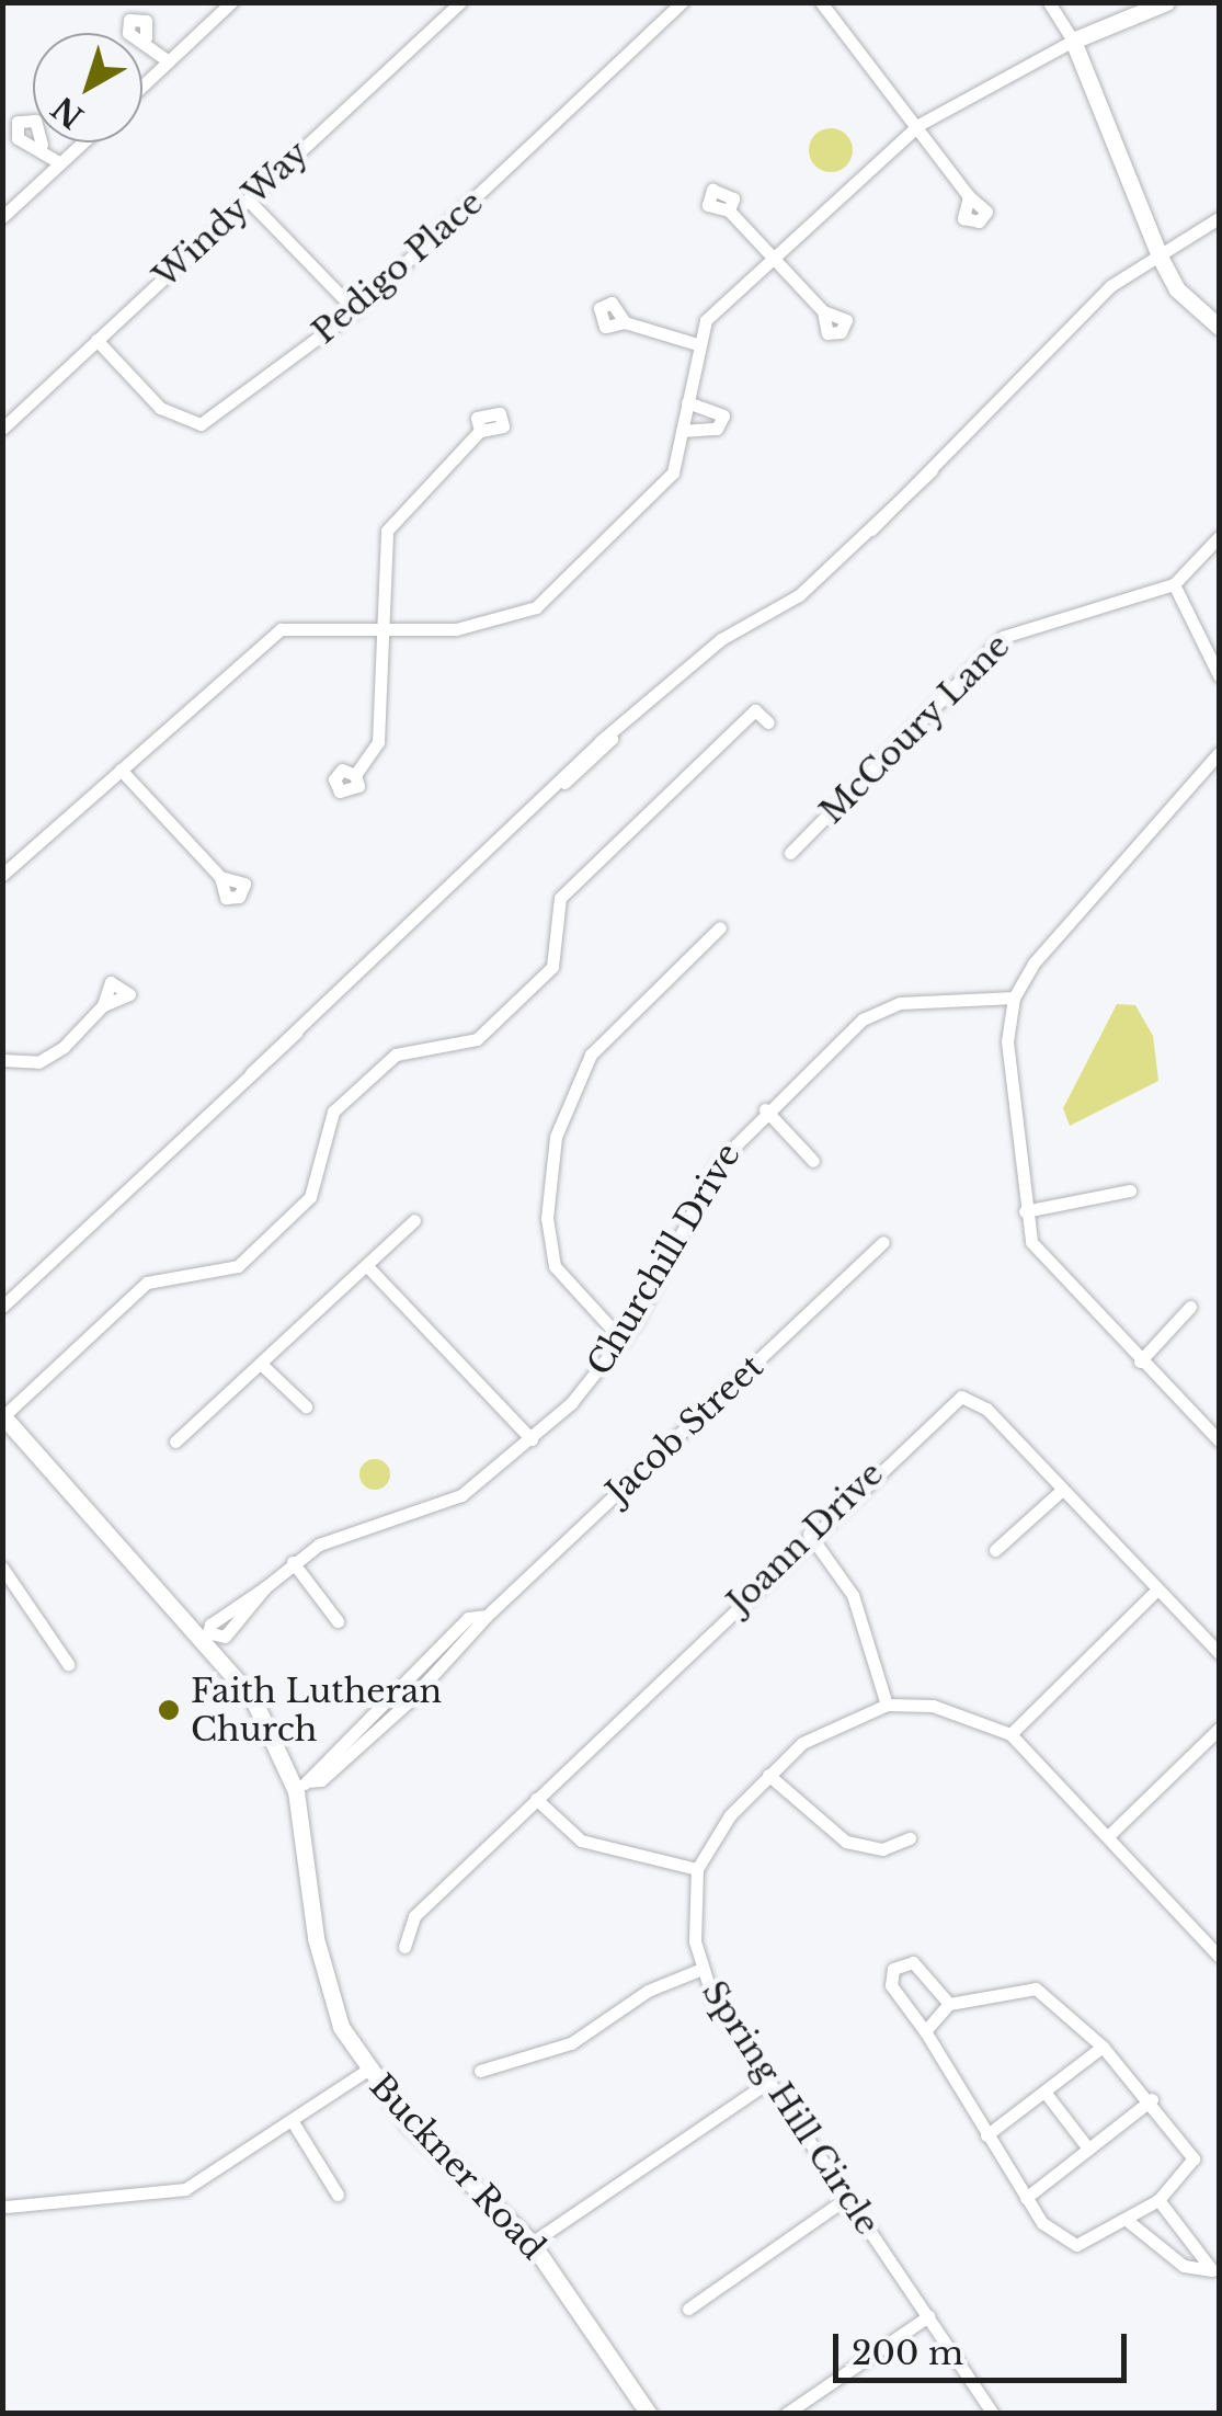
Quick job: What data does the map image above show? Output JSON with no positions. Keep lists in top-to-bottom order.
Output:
{
  "streets": {
    "street": [
      "Windy Way",
      "Pedigo Place",
      "McCoury Lane",
      "Churchill Drive",
      "Jacob Street",
      "Joann Drive",
      "Spring Hill Circle",
      "Buckner Road"
    ]
  },
  "crossings": [
    ["Windy Way", "Pedigo Place"],
    ["Churchill Drive", "Buckner Road"],
    ["Jacob Street", "Buckner Road"]
  ],
  "places": ["Faith Lutheran Church"],
  "scale_bar": "200 m",
  "north": "bottom left"
}
